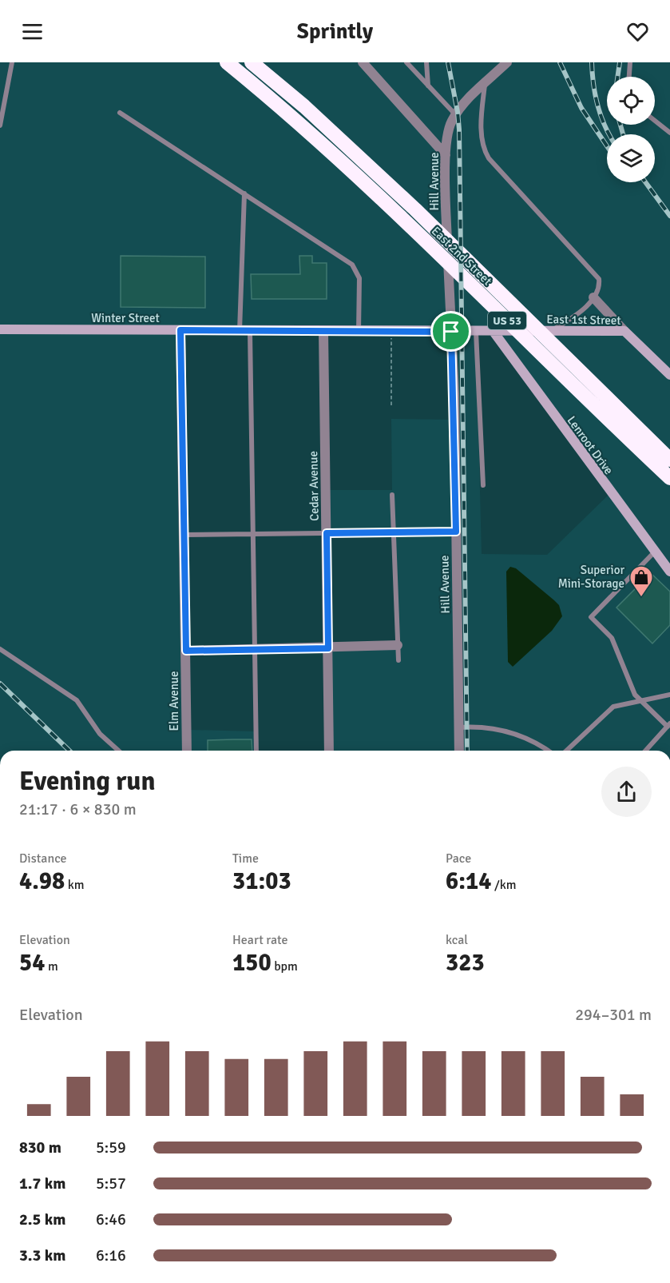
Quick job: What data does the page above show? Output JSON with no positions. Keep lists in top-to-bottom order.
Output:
{
  "streets": {
    "highway": ["East 2nd Street", "US 53"],
    "street": [
      "Hill Avenue",
      "Winter Street",
      "East 1st Street",
      "Lenroot Drive",
      "Cedar Avenue",
      "Elm Avenue"
    ]
  },
  "crossings": [
    ["Hill Avenue", "Winter Street"],
    ["Hill Avenue", "East 1st Street"],
    ["Winter Street", "East 1st Street"],
    ["Winter Street", "Cedar Avenue"],
    ["Winter Street", "Elm Avenue"],
    ["East 1st Street", "Lenroot Drive"]
  ],
  "places": {
    "shop": ["Superior Mini-Storage"]
  },
  "page": {
    "header": "Sprintly",
    "heading": ["Evening run", "21:17 · 6 × 830 m"],
    "stats": [
      ["Distance", "4.98 km"],
      ["Time", "31:03"],
      ["Pace", "6:14 /km"],
      ["Elevation", "54 m"],
      ["Heart rate", "150 bpm"],
      ["kcal", "323"]
    ],
    "chart": ["Elevation", "294–301 m"],
    "list": [
      {
        "name": "830 m",
        "note": "5:59"
      },
      {
        "name": "1.7 km",
        "note": "5:57"
      },
      {
        "name": "2.5 km",
        "note": "6:46"
      },
      {
        "name": "3.3 km",
        "note": "6:16"
      }
    ]
  }
}
